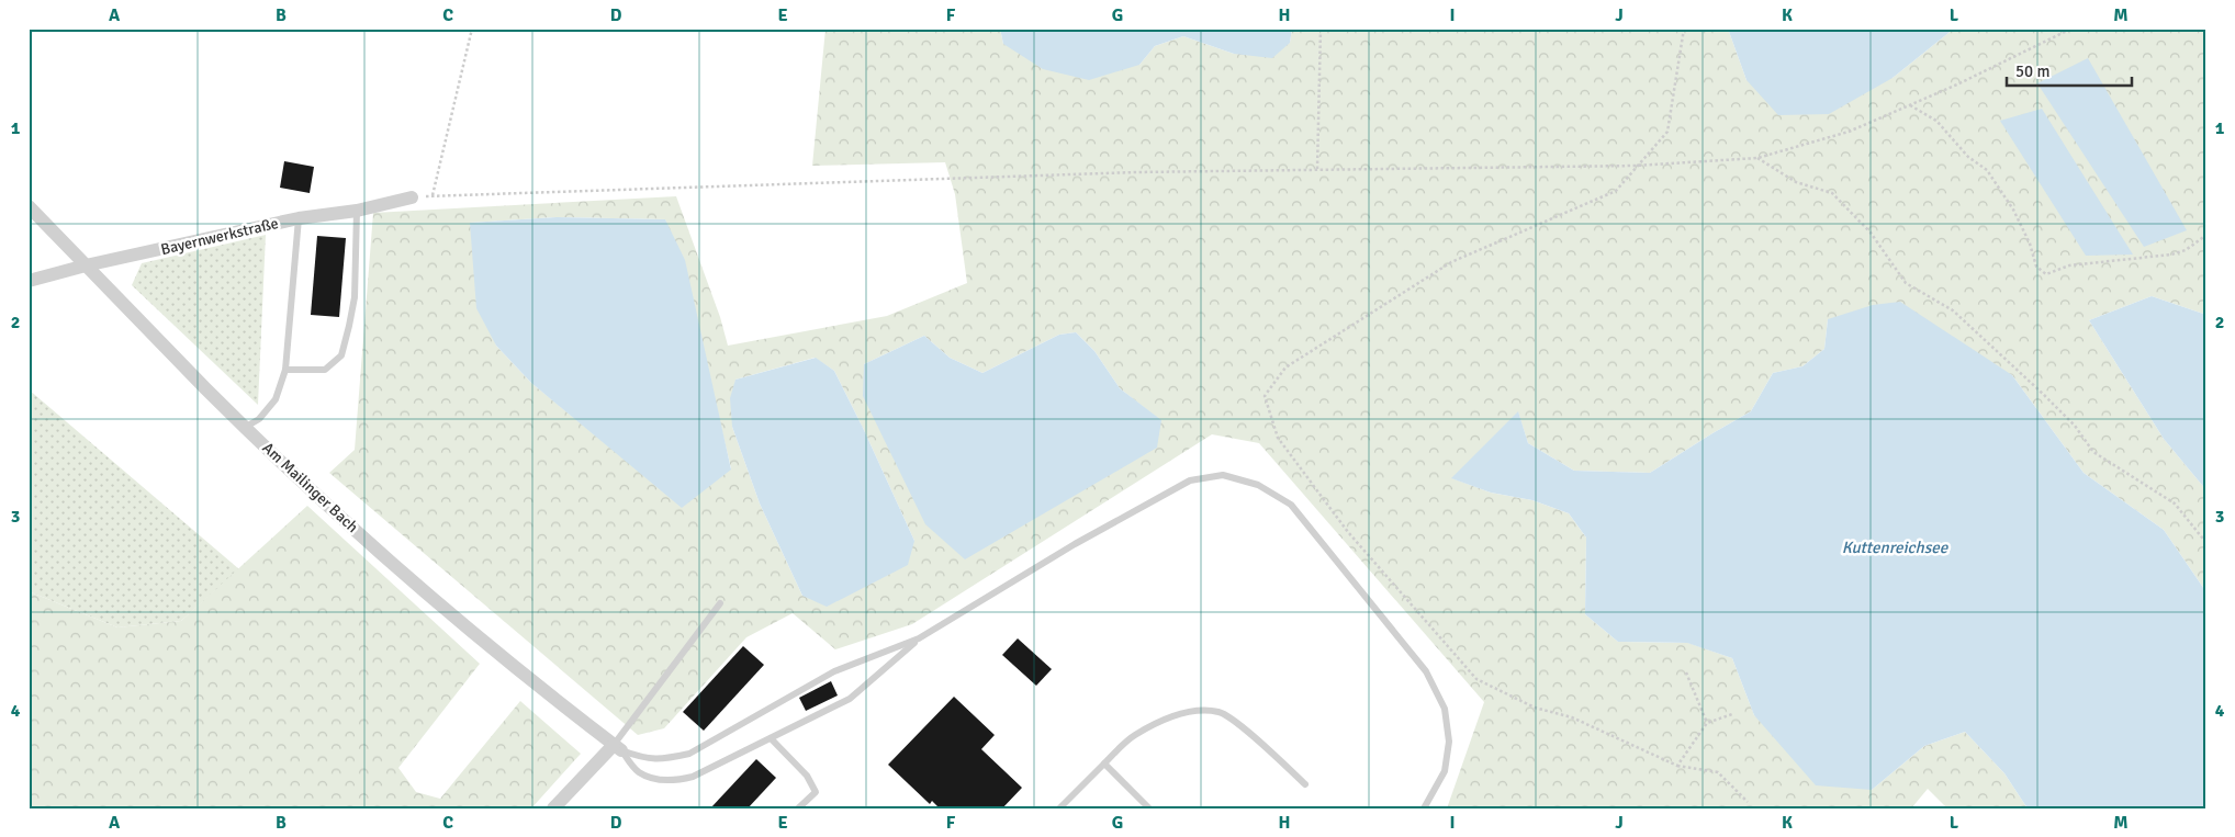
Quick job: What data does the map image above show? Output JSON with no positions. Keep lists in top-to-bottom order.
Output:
{
  "streets": {
    "street": ["Bayernwerkstraße", "Am Mailinger Bach"]
  },
  "crossings": [
    ["Bayernwerkstraße", "Am Mailinger Bach"]
  ],
  "water": ["Kuttenreichsee"],
  "scale_bar": "50 m",
  "grid": {
    "columns": [
      "A",
      "B",
      "C",
      "D",
      "E",
      "F",
      "G",
      "H",
      "I",
      "J",
      "K",
      "L",
      "M"
    ],
    "rows": [
      "1",
      "2",
      "3",
      "4"
    ]
  }
}
